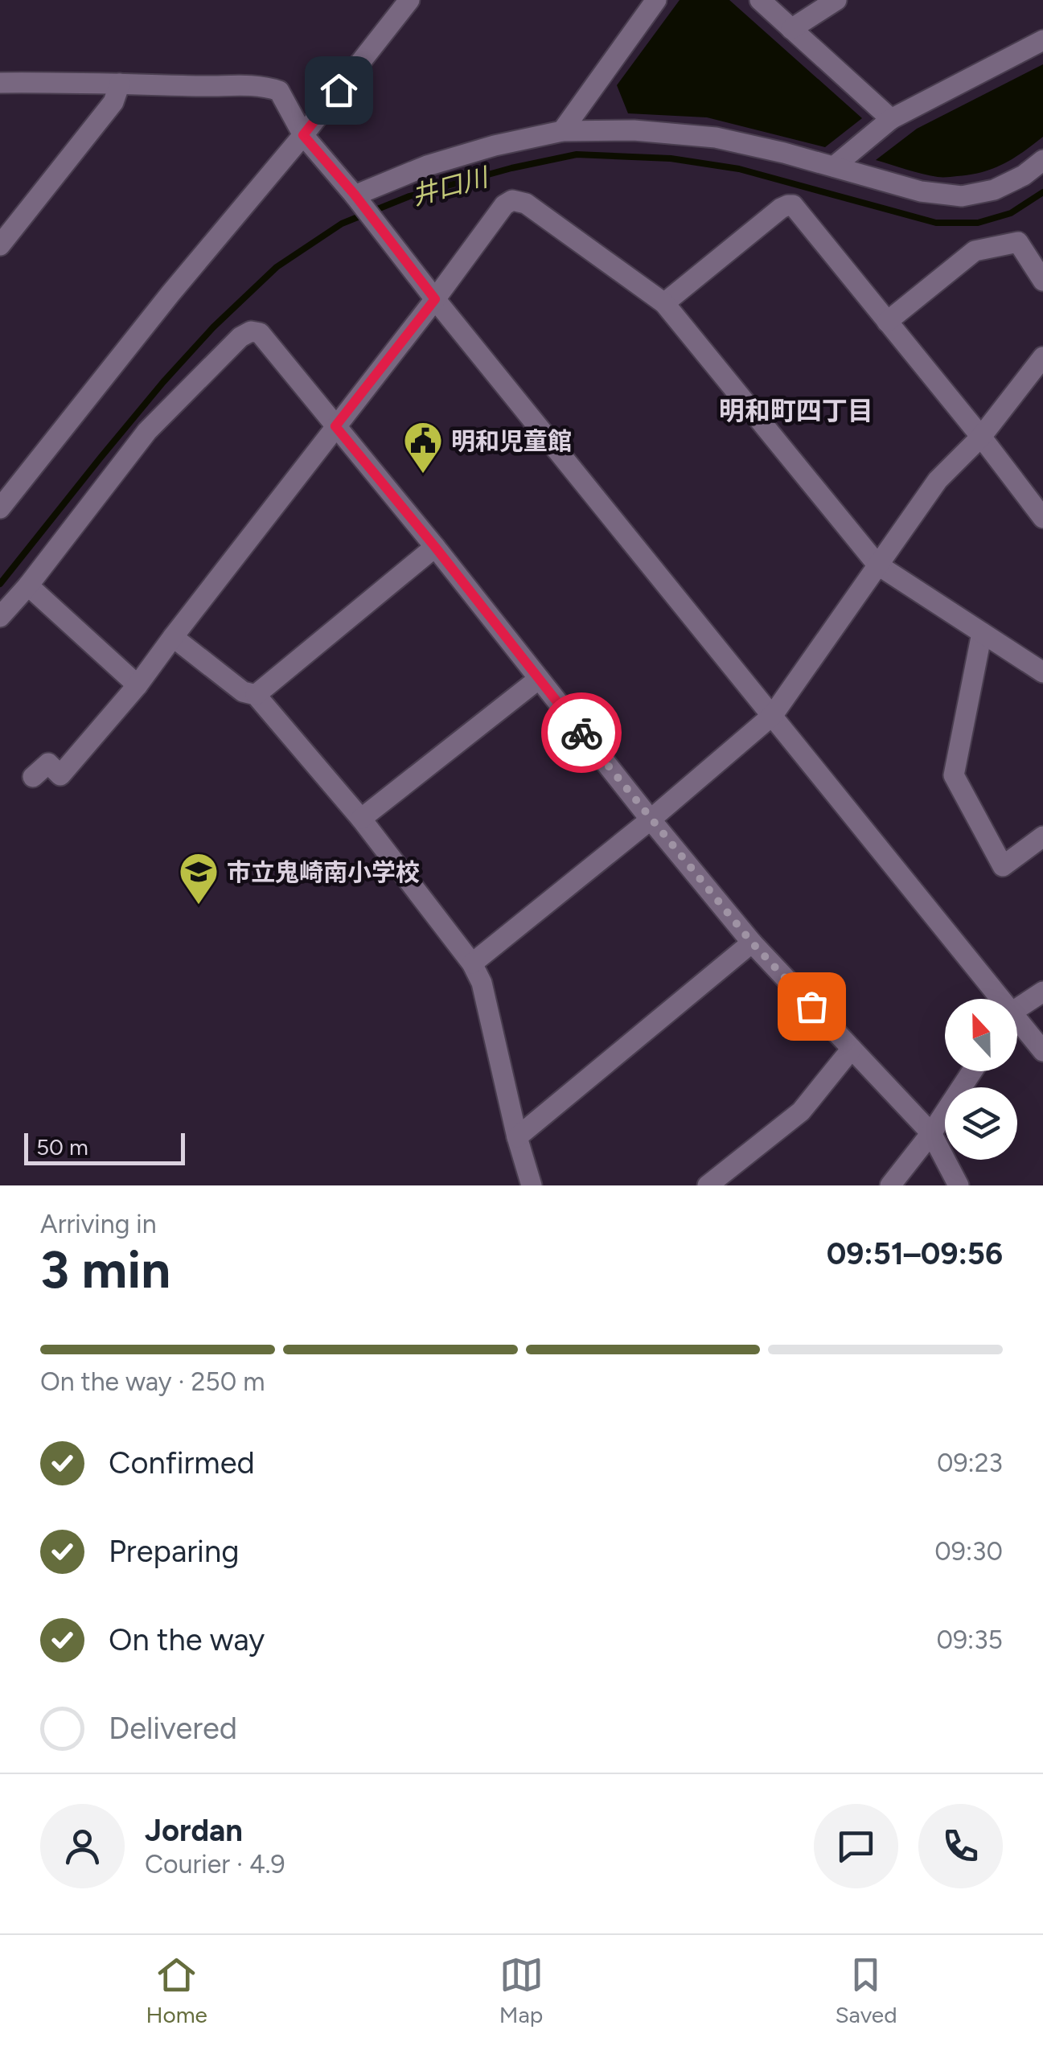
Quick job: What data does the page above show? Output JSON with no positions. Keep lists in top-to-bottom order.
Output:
{
  "districts": ["明和町四丁目"],
  "water": ["井口川"],
  "places": {
    "public building": ["明和児童館"],
    "school or university": ["市立鬼崎南小学校"]
  },
  "scale_bar": "50 m",
  "north": "top",
  "page": {
    "scale": "50 m",
    "heading": ["3 min", "Arriving in", "09:51–09:56"],
    "panel": ["Jordan", "Courier · 4.9"],
    "bar": "On the way · 250 m",
    "list": [
      ["Confirmed", "09:23"],
      ["Preparing", "09:30"],
      ["On the way", "09:35"],
      "Delivered"
    ],
    "tabs": ["Home", "Map", "Saved"]
  }
}
